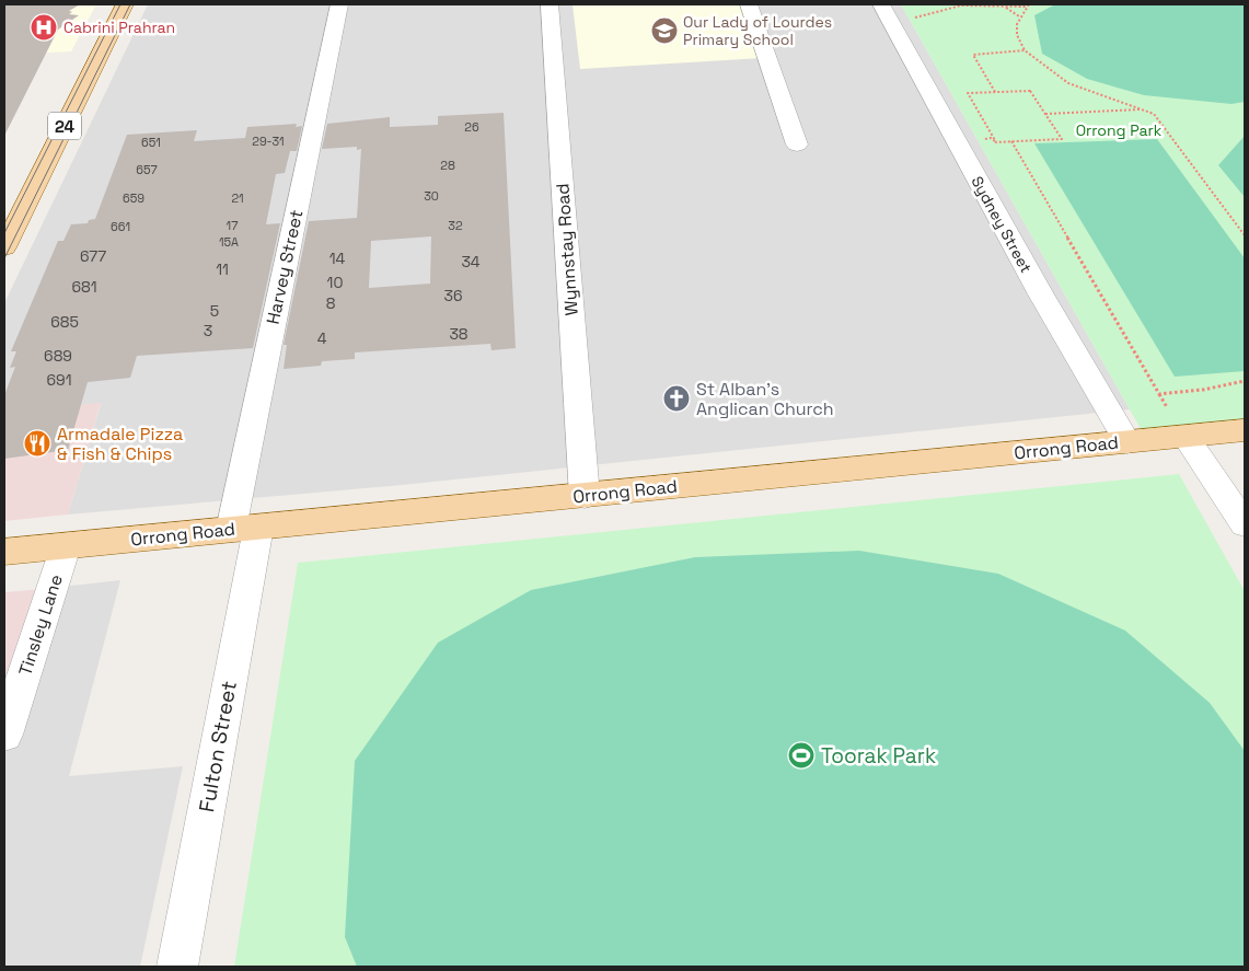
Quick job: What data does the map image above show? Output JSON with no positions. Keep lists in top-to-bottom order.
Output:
{
  "streets": {
    "main road": ["24", "Orrong Road"],
    "street": [
      "Sydney Street",
      "Wynnstay Road",
      "Harvey Street",
      "Tinsley Lane",
      "Fulton Street"
    ]
  },
  "crossings": [
    ["Sydney Street", "Orrong Road"],
    ["Wynnstay Road", "Orrong Road"],
    ["Harvey Street", "Orrong Road"],
    ["Harvey Street", "Fulton Street"],
    ["Orrong Road", "Tinsley Lane"],
    ["Orrong Road", "Fulton Street"]
  ],
  "parks": ["Orrong Park"],
  "places": {
    "hospital": ["Cabrini Prahran"],
    "school or university": ["Our Lady of Lourdes Primary School"],
    "church": ["St Alban's Anglican Church"],
    "restaurant": ["Armadale Pizza & Fish & Chips"],
    "sports": ["Toorak Park"]
  },
  "house_numbers": [
    "26",
    "29-31",
    "651",
    "28",
    "657",
    "30",
    "659",
    "21",
    "17",
    "32",
    "661",
    "15A",
    "677",
    "14",
    "34",
    "11",
    "10",
    "681",
    "36",
    "8",
    "5",
    "685",
    "3",
    "38",
    "4",
    "689",
    "691"
  ]
}
